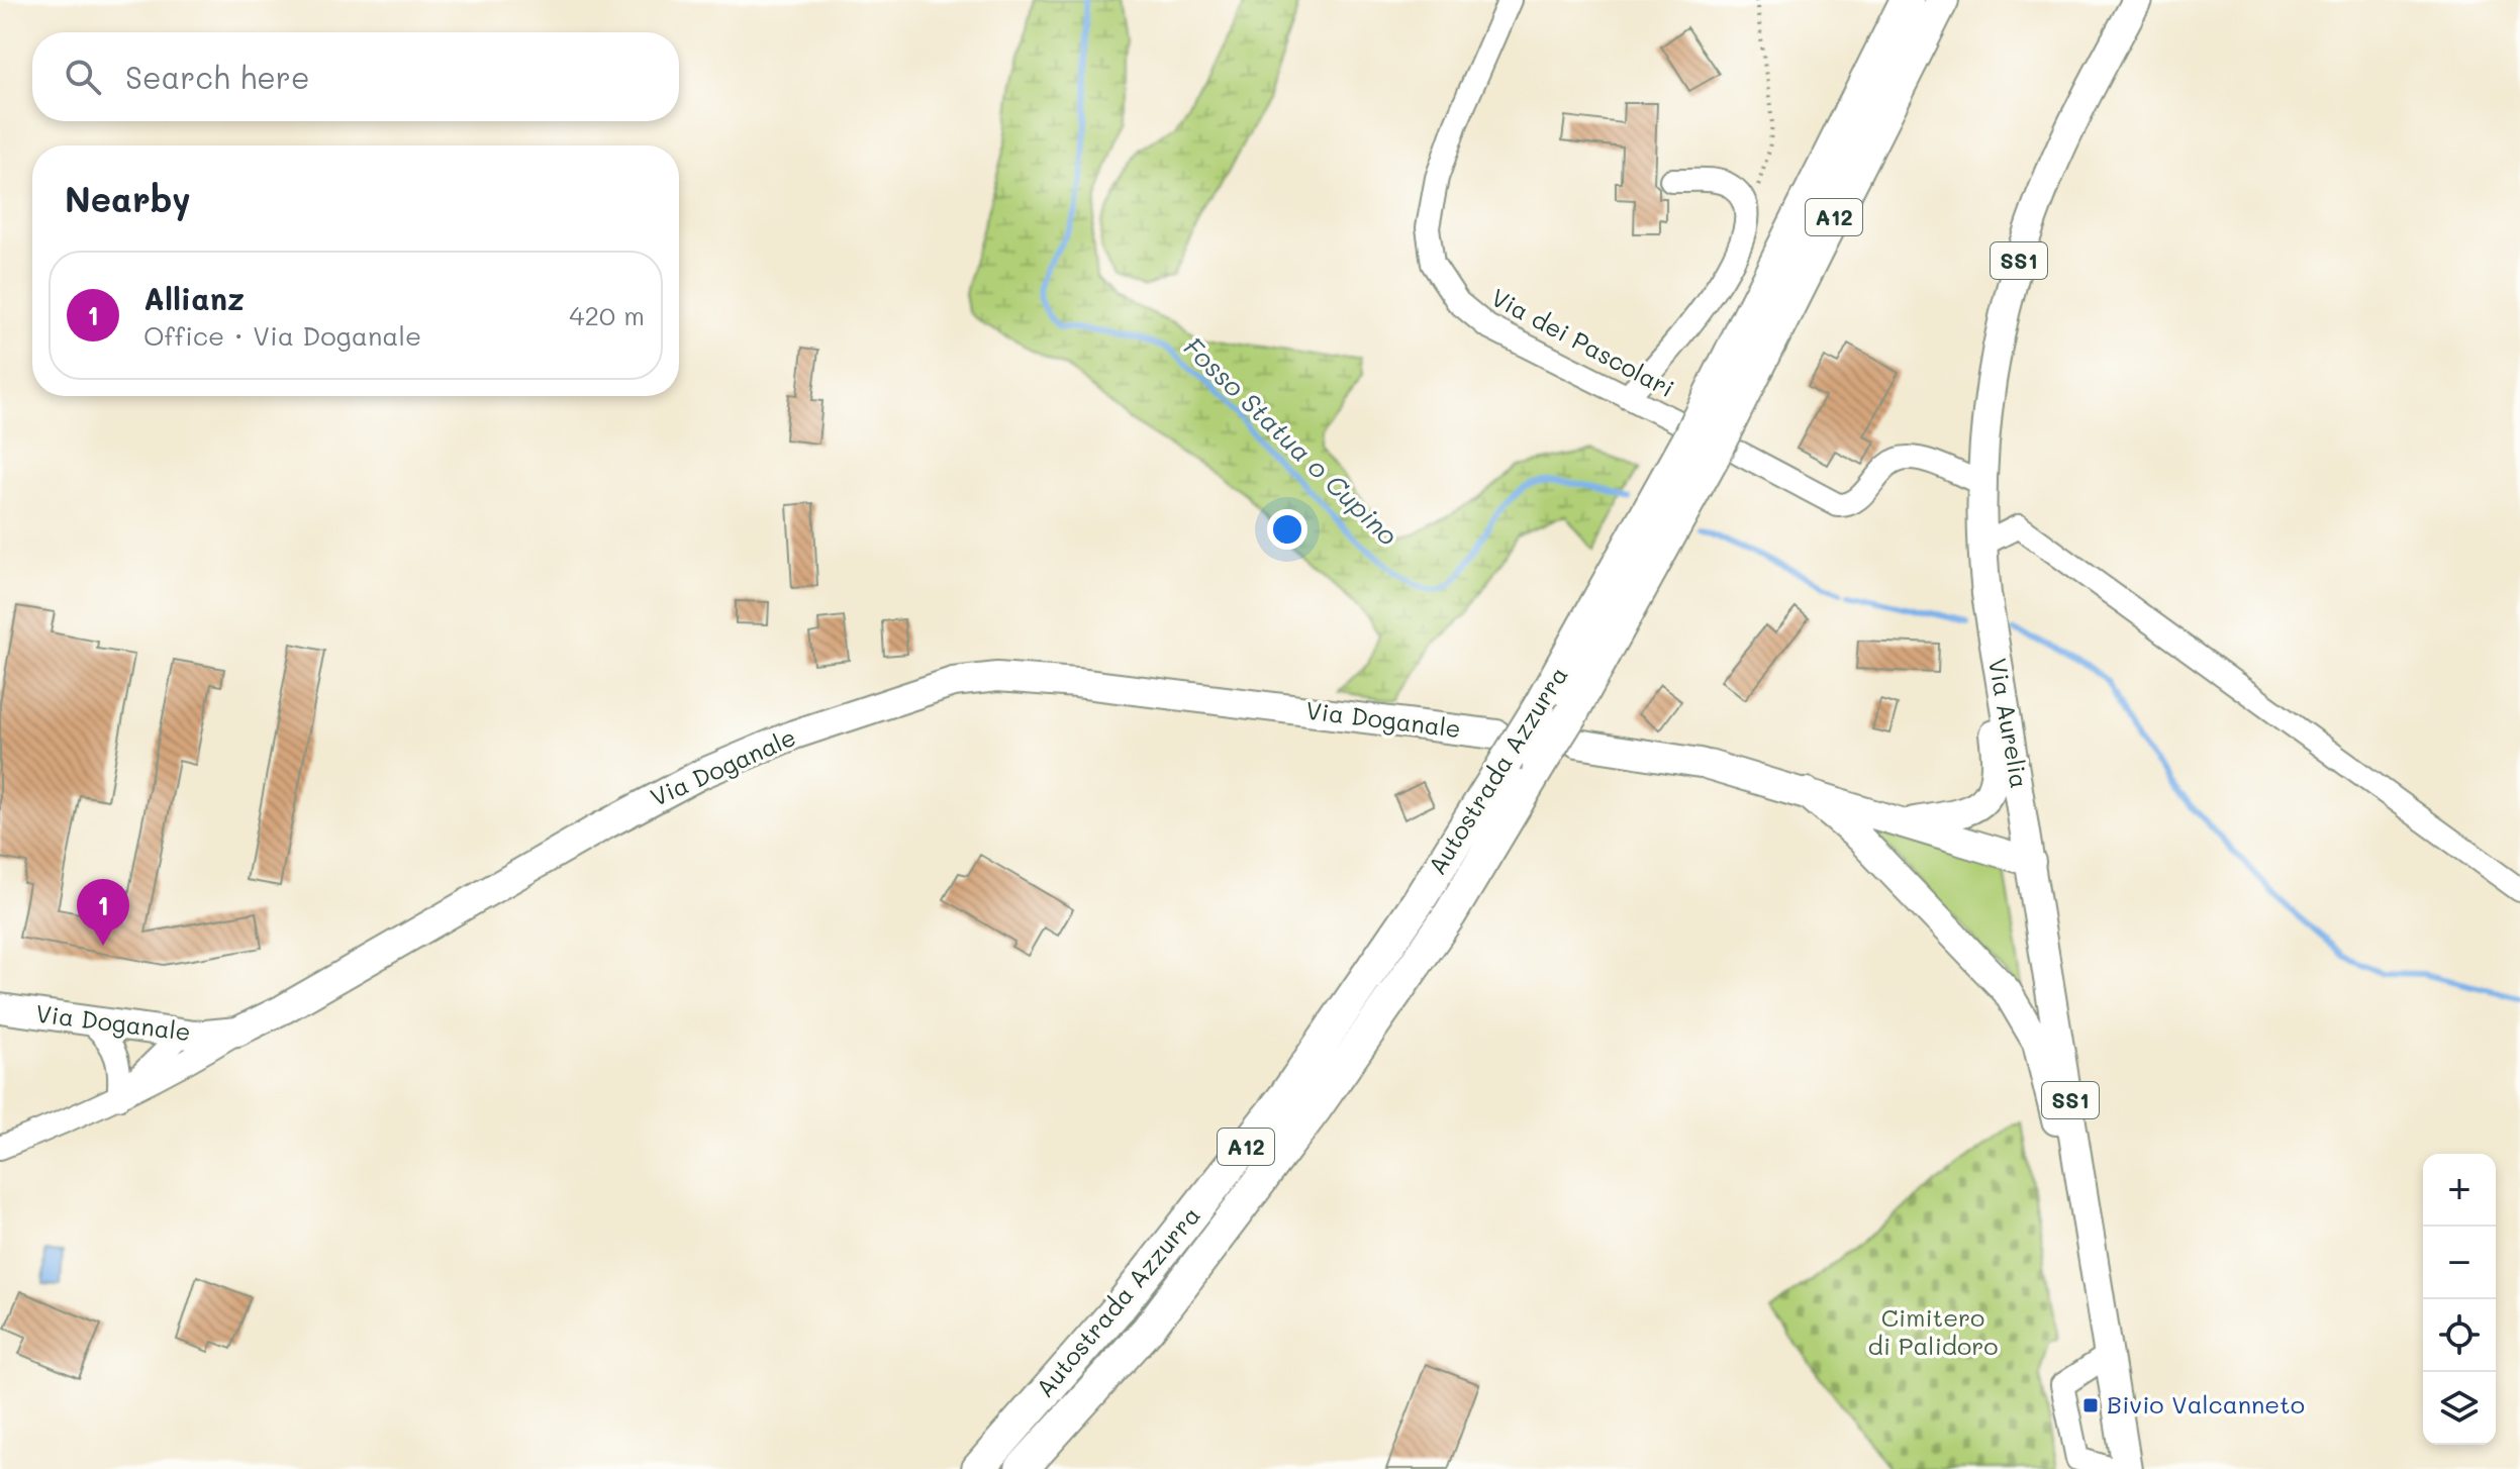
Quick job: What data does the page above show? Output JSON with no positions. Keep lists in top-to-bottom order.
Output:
{
  "streets": {
    "highway": ["A12", "Autostrada Azzurra"],
    "main road": ["SS1", "Via Doganale", "Via Aurelia"],
    "street": ["Via dei Pascolari"]
  },
  "crossings": [
    ["Via dei Pascolari", "Via Aurelia"],
    ["Via dei Pascolari", "Autostrada Azzurra"],
    ["Via Doganale", "Autostrada Azzurra"]
  ],
  "water": ["Fosso Statua o Cupino"],
  "parks": ["Cimitero di Palidoro"],
  "places": {
    "transit": ["Bivio Valcanneto"]
  },
  "page": {
    "search": "Search here",
    "heading": "Nearby",
    "list": [
      {
        "mark": "1",
        "name": "Allianz",
        "note": "Office · Via Doganale",
        "value": "420 m"
      }
    ],
    "pins": "1",
    "map_buttons": ["+", "−"]
  }
}
